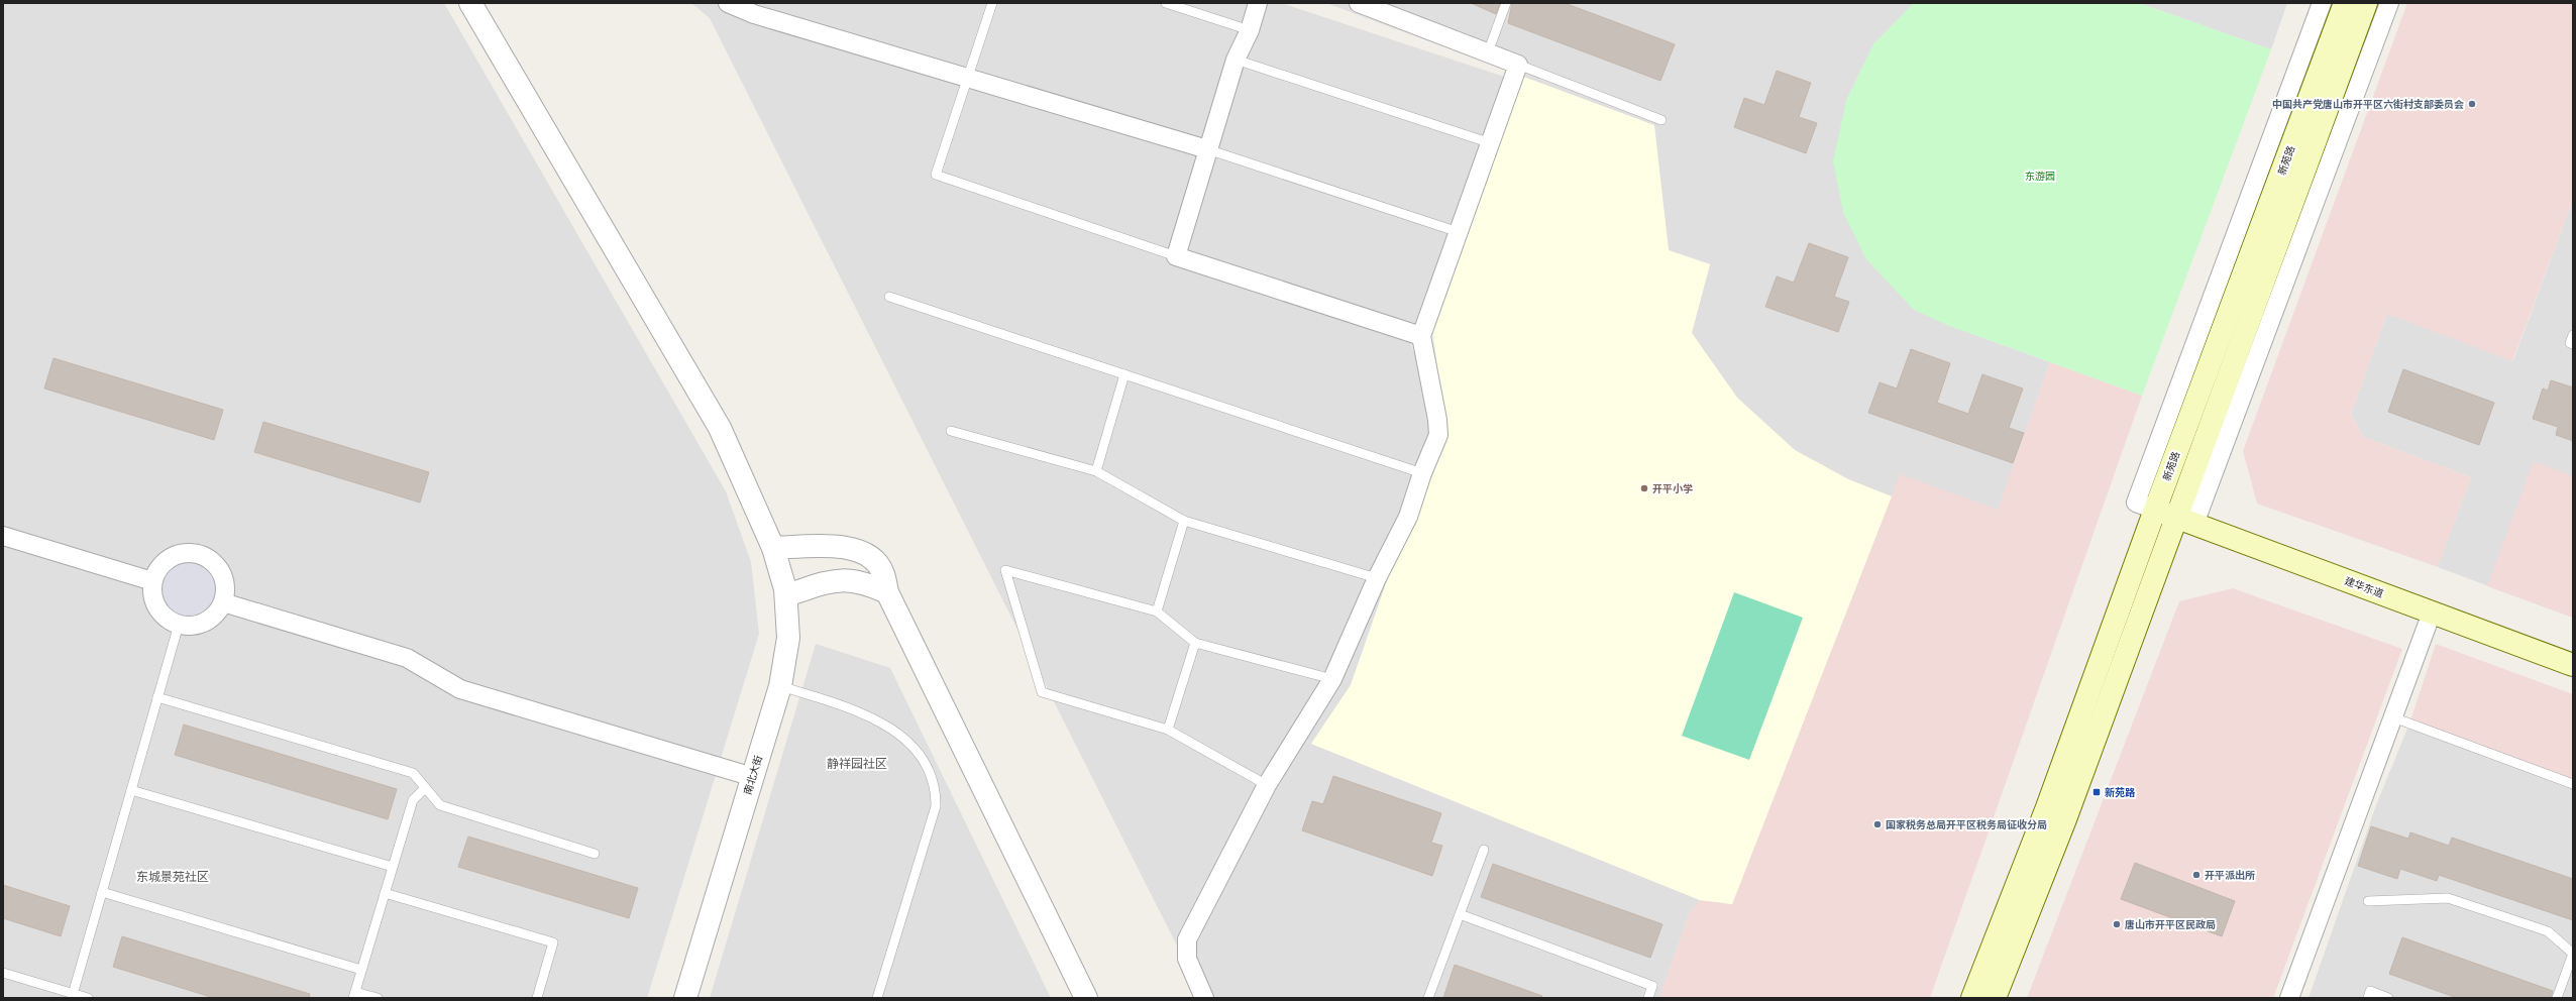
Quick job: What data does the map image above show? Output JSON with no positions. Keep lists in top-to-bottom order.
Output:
{
  "streets": {
    "main road": ["新苑路", "建华东道"],
    "street": ["南北大街"]
  },
  "crossings": [
    ["新苑路", "建华东道"]
  ],
  "districts": ["静祥园社区", "东城景苑社区"],
  "parks": ["东游园"],
  "places": {
    "other": [
      "中国共产党唐山市开平区六街村支部委员会",
      "开平小学",
      "国家税务总局开平区税务局征收分局",
      "开平派出所",
      "唐山市开平区民政局"
    ],
    "transit": ["新苑路"]
  }
}
